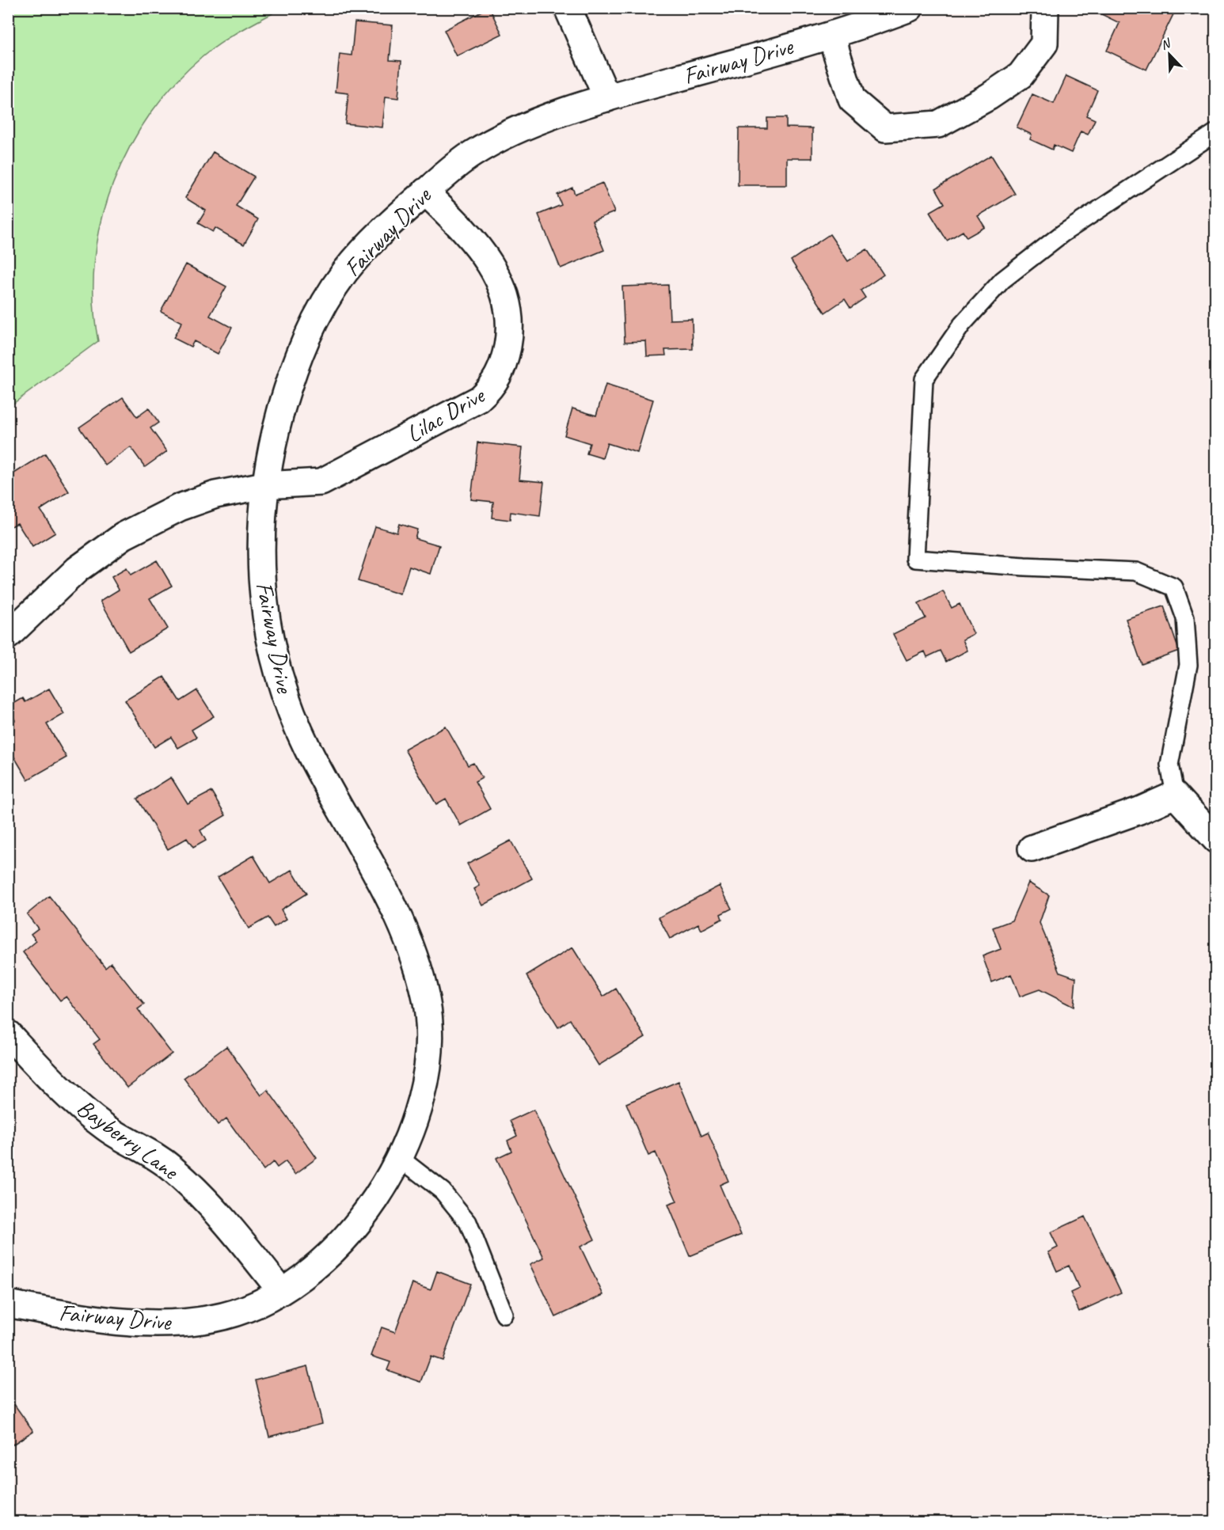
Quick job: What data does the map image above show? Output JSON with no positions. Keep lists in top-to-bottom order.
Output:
{
  "streets": {
    "street": ["Fairway Drive", "Lilac Drive", "Bayberry Lane"]
  },
  "crossings": [
    ["Fairway Drive", "Lilac Drive"],
    ["Fairway Drive", "Bayberry Lane"]
  ],
  "north": "top left"
}
